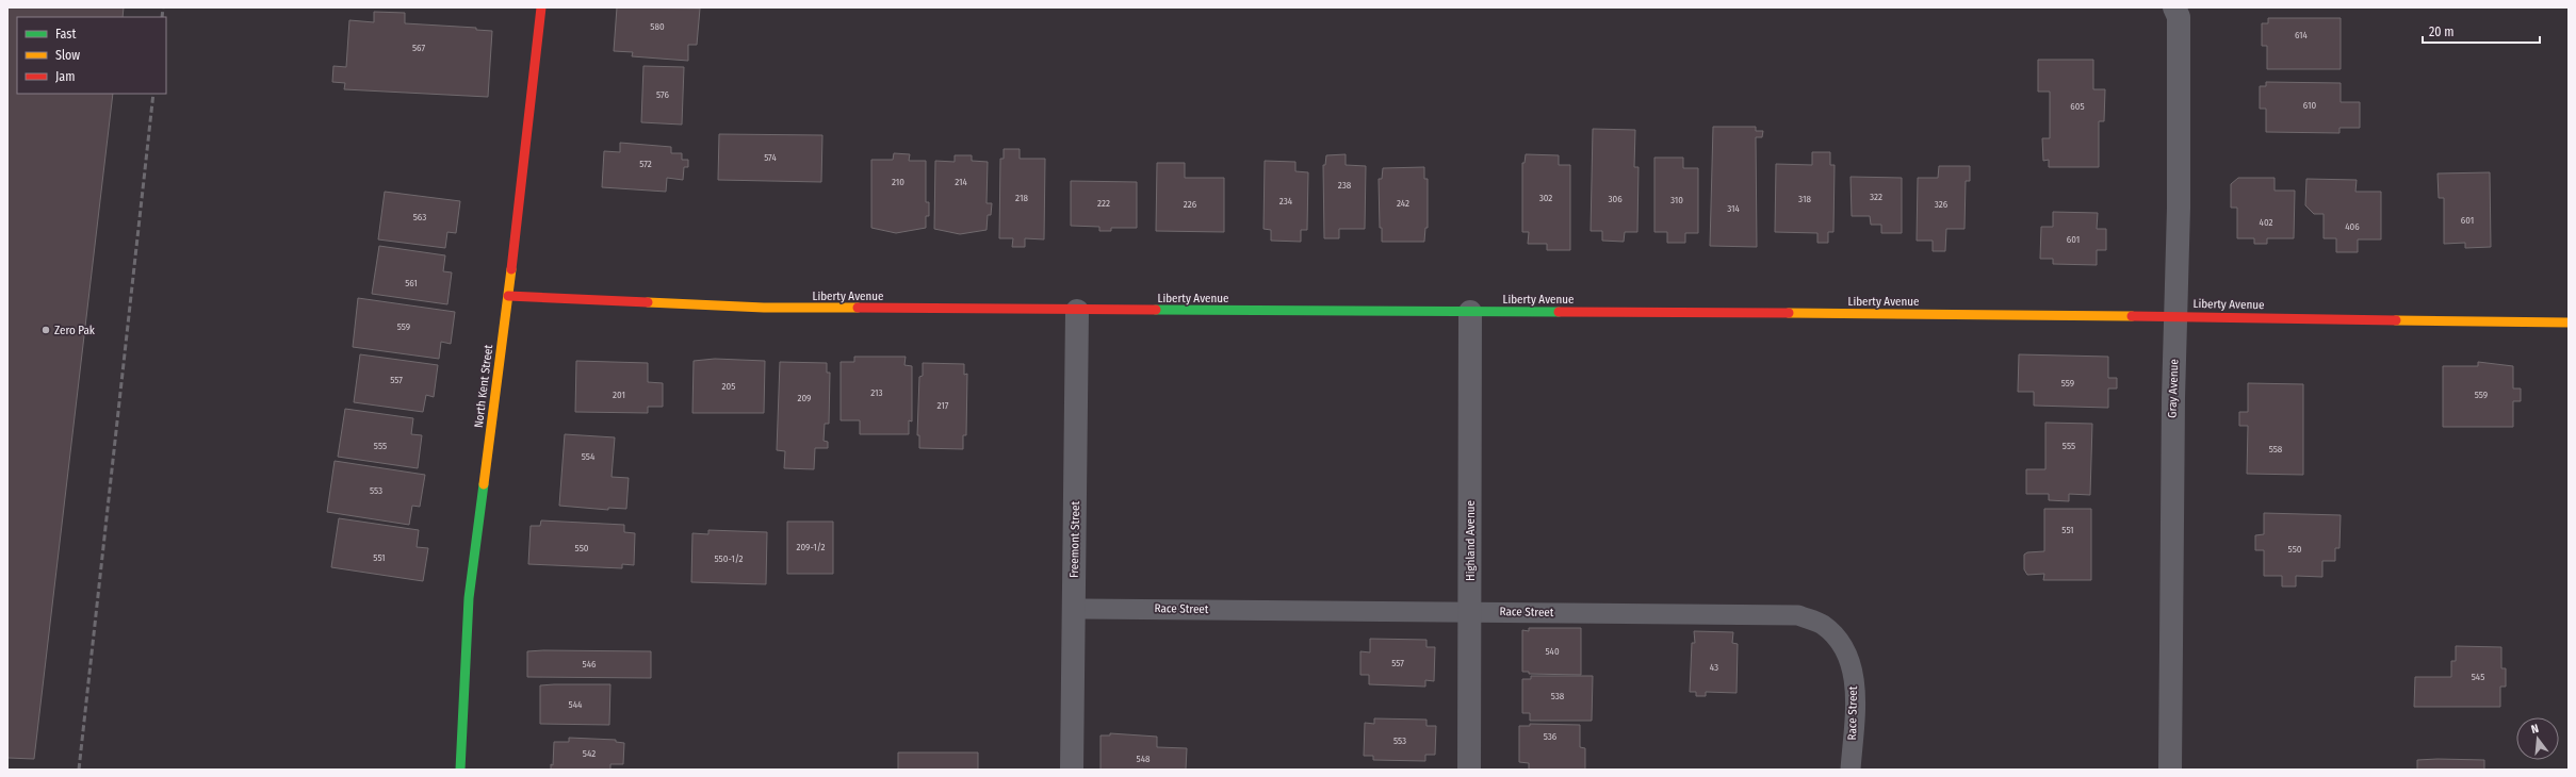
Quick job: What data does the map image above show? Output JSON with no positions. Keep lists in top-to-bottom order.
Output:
{
  "streets": {
    "street": [
      "Liberty Avenue",
      "North Kent Street",
      "Gray Avenue",
      "Freemont Street",
      "Highland Avenue"
    ],
    "lane": ["Race Street"]
  },
  "crossings": [
    ["Liberty Avenue", "North Kent Street"],
    ["Liberty Avenue", "Gray Avenue"],
    ["Liberty Avenue", "Freemont Street"],
    ["Liberty Avenue", "Highland Avenue"],
    ["Freemont Street", "Race Street"],
    ["Highland Avenue", "Race Street"]
  ],
  "places": ["Zero Pak"],
  "house_numbers": [
    "580",
    "614",
    "567",
    "576",
    "610",
    "605",
    "574",
    "572",
    "210",
    "214",
    "238",
    "322",
    "218",
    "302",
    "306",
    "318",
    "310",
    "234",
    "222",
    "242",
    "226",
    "326",
    "314",
    "563",
    "601",
    "402",
    "406",
    "601",
    "561",
    "559",
    "557",
    "559",
    "205",
    "213",
    "201",
    "559",
    "209",
    "217",
    "555",
    "555",
    "558",
    "554",
    "553",
    "551",
    "209-1/2",
    "550",
    "550",
    "551",
    "550-1/2",
    "540",
    "557",
    "546",
    "43",
    "545",
    "538",
    "544",
    "536",
    "553",
    "542",
    "548"
  ],
  "legend": ["Fast", "Slow", "Jam"],
  "scale_bar": "20 m",
  "north": "top"
}
